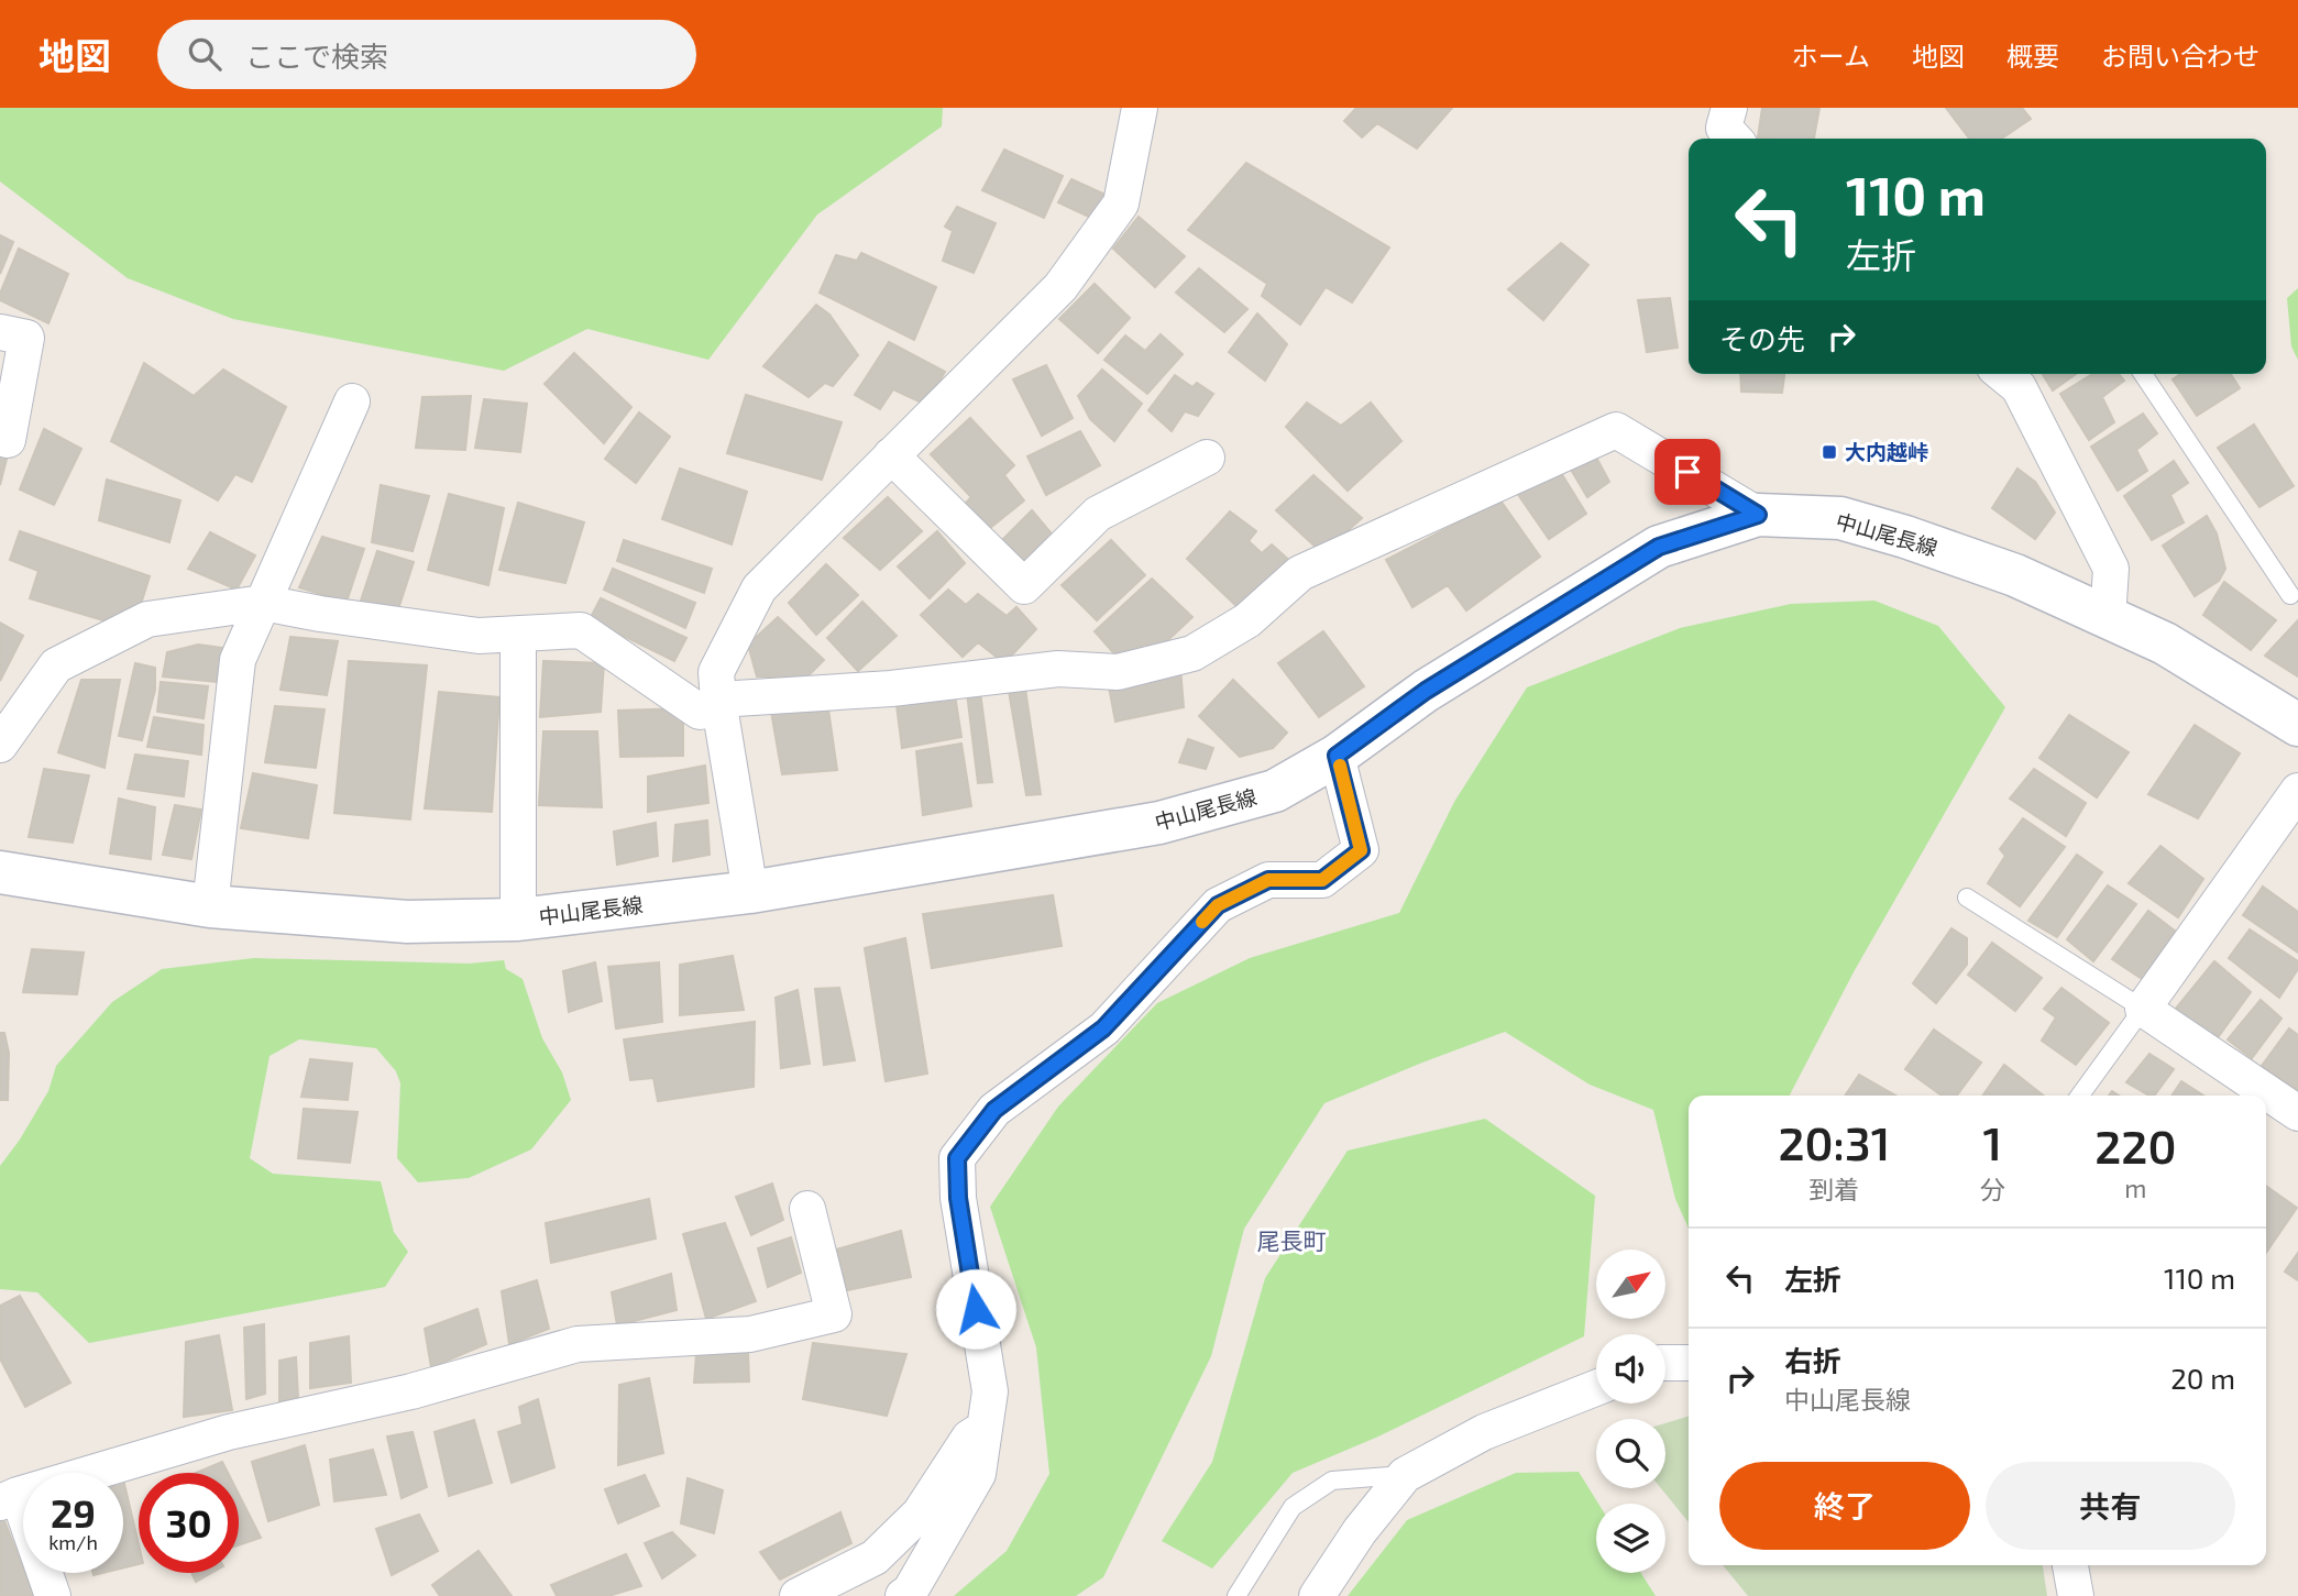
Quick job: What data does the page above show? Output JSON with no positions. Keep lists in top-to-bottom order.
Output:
{
  "streets": {
    "main road": ["中山尾長線"]
  },
  "districts": ["尾長町"],
  "places": {
    "transit": ["大内越峠"]
  },
  "north": "top right",
  "page": {
    "header": "地図",
    "search": "ここで検索",
    "nav": [
      "ホーム",
      "地図",
      "概要",
      "お問い合わせ"
    ],
    "turn": ["110 m", "左折"],
    "then": "その先",
    "eta": [
      "20:31",
      "到着",
      "1",
      "分",
      "220",
      "m"
    ],
    "list": [
      {
        "name": "左折",
        "value": "110 m"
      },
      {
        "name": "右折",
        "note": "中山尾長線",
        "value": "20 m"
      }
    ],
    "buttons": ["終了", "共有"],
    "speed": "29 km/h",
    "limit": "30"
  }
}
